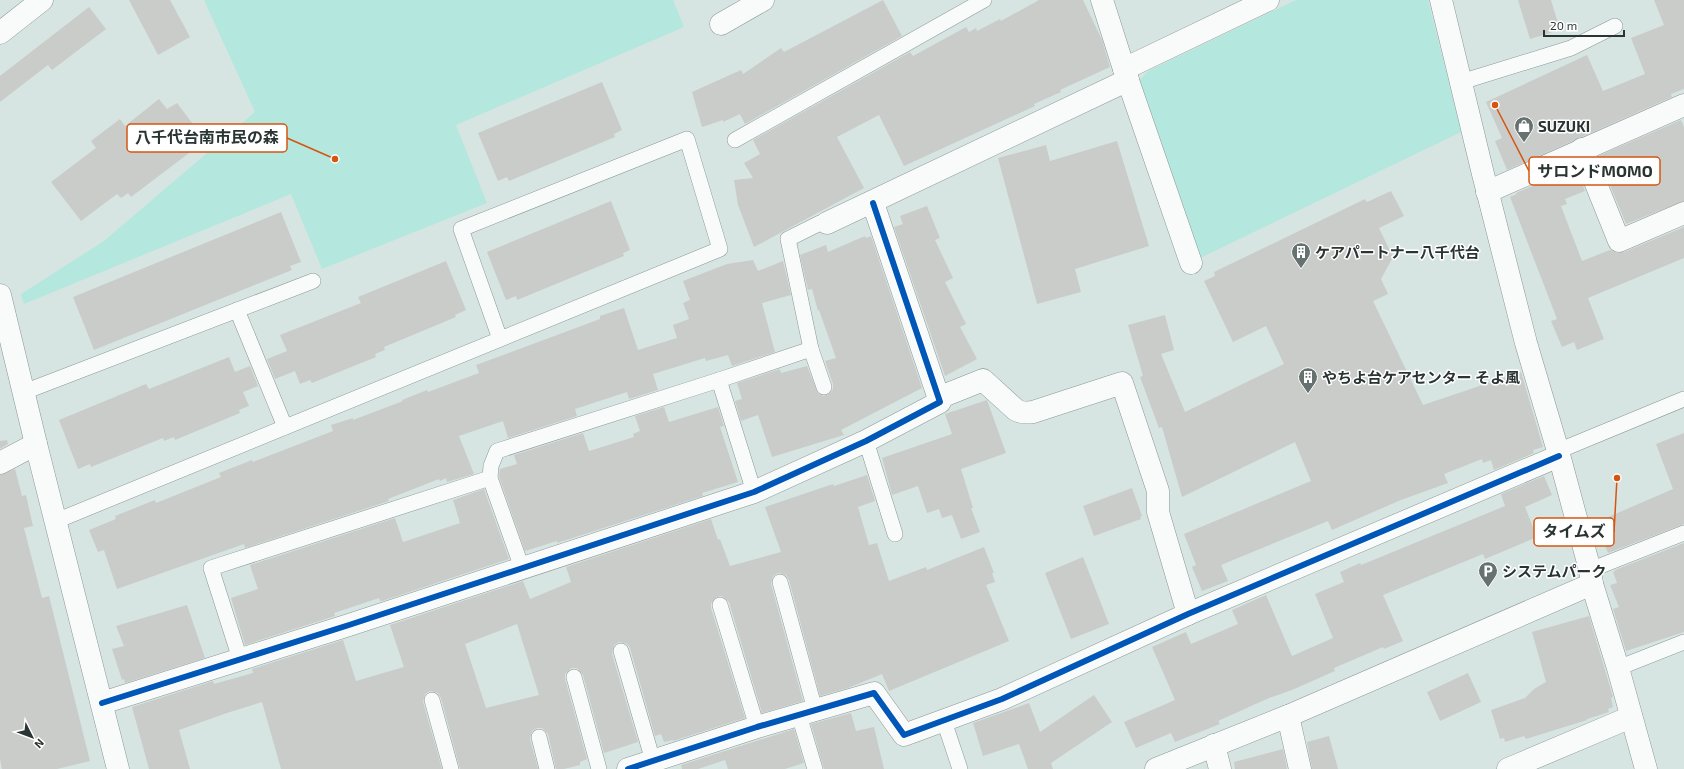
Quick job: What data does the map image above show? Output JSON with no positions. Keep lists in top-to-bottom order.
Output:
{
  "places": {
    "other": ["サロンドMOMO", "八千代台南市民の森", "タイムズ"],
    "shop": ["SUZUKI"],
    "building": ["ケアパートナー八千代台", "やちよ台ケアセンター そよ風"],
    "parking": ["システムパーク"]
  },
  "scale_bar": "20 m",
  "north": "bottom right"
}
